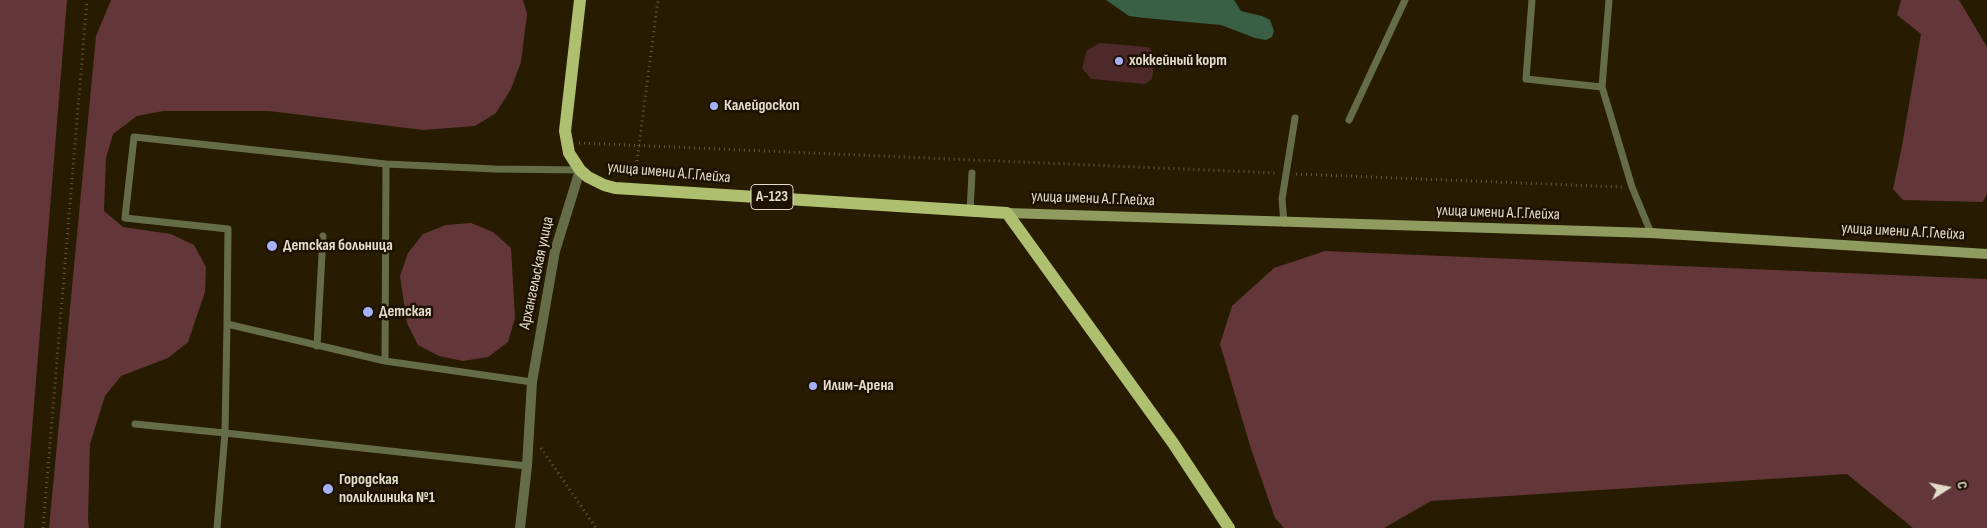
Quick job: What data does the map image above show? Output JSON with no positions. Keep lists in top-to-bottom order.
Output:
{
  "streets": {
    "main road": ["улица имени А.Г.Глейха", "А-123"],
    "street": ["Архангельская улица"]
  },
  "crossings": [
    ["улица имени А.Г.Глейха", "А-123"],
    ["улица имени А.Г.Глейха", "Архангельская улица"],
    ["А-123", "Архангельская улица"]
  ],
  "places": [
    "хоккейный корт",
    "Калейдоскоп",
    "Детская больница",
    "Детская",
    "Илим-Арена",
    "Городская поликлиника №1"
  ],
  "north": "right"
}
